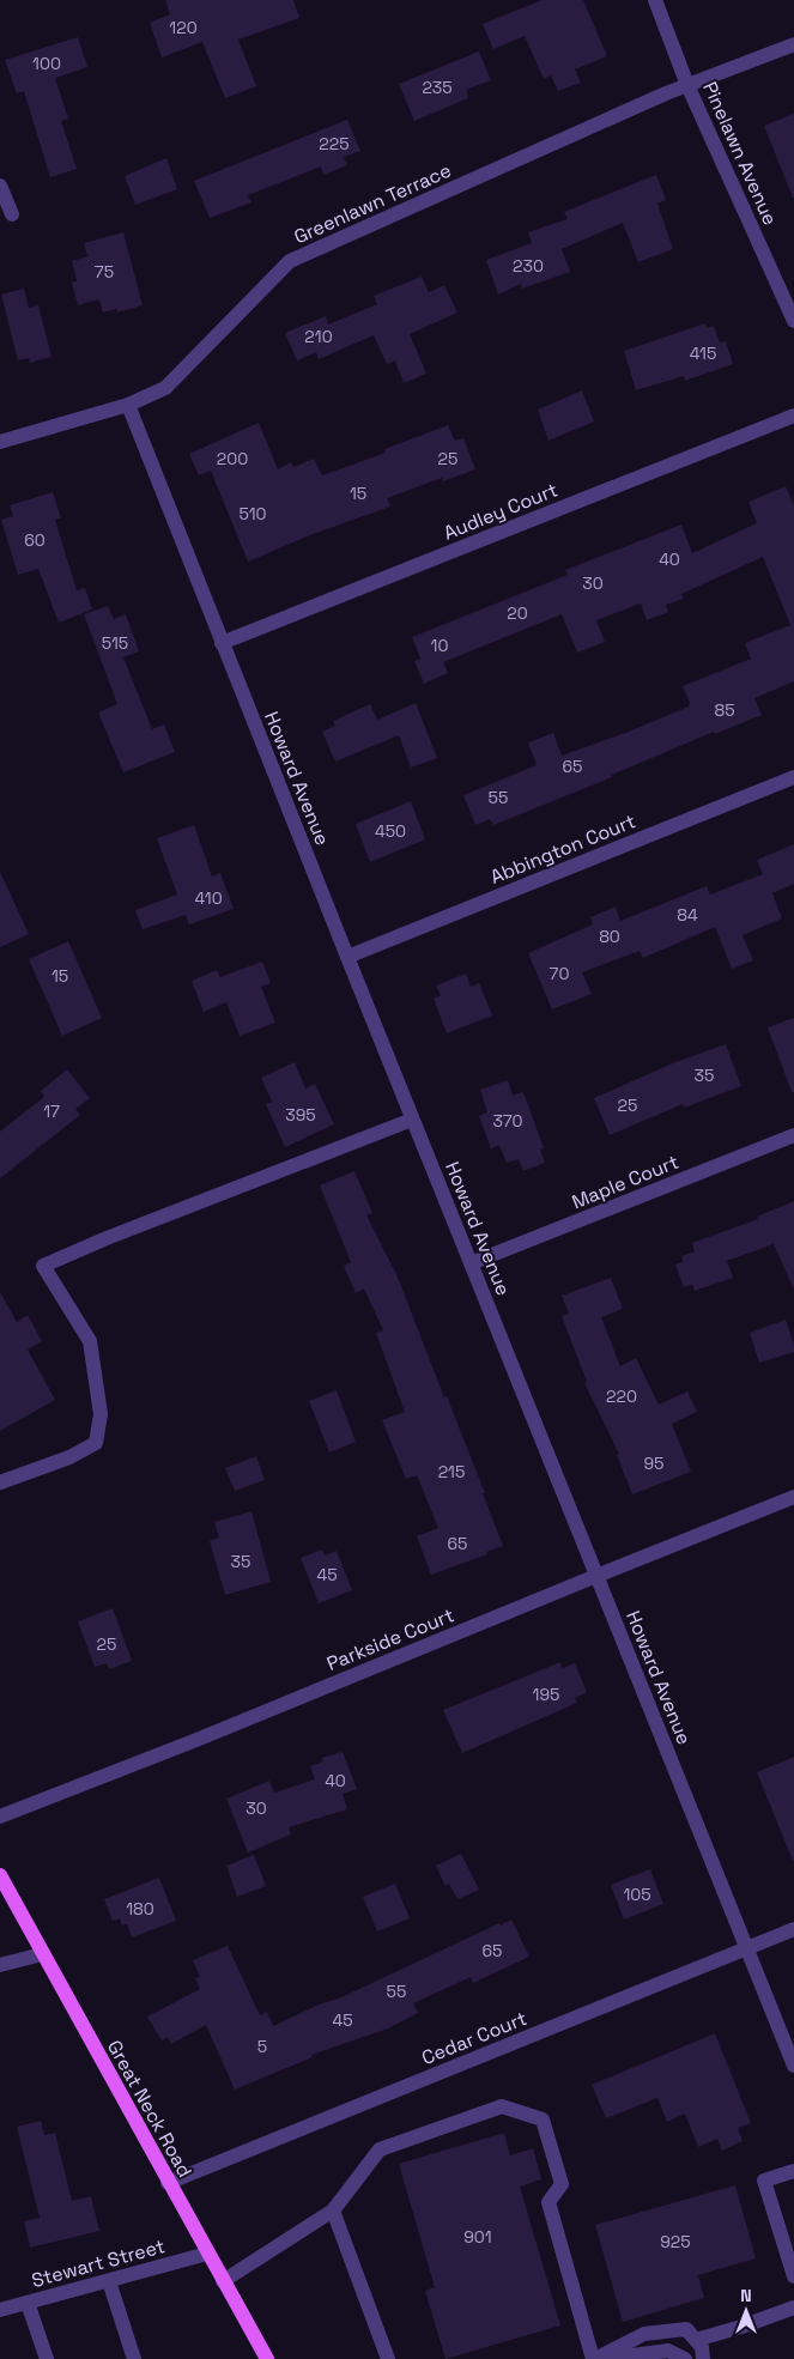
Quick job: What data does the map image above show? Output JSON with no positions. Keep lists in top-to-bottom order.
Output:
{
  "streets": {
    "main road": ["Great Neck Road"],
    "street": [
      "Pinelawn Avenue",
      "Greenlawn Terrace",
      "Audley Court",
      "Howard Avenue",
      "Abbington Court",
      "Maple Court",
      "Parkside Court",
      "Cedar Court",
      "Stewart Street"
    ]
  },
  "crossings": [
    ["Pinelawn Avenue", "Greenlawn Terrace"],
    ["Greenlawn Terrace", "Howard Avenue"],
    ["Audley Court", "Howard Avenue"],
    ["Howard Avenue", "Abbington Court"],
    ["Howard Avenue", "Maple Court"],
    ["Howard Avenue", "Parkside Court"],
    ["Howard Avenue", "Cedar Court"],
    ["Cedar Court", "Great Neck Road"],
    ["Great Neck Road", "Stewart Street"]
  ],
  "house_numbers": [
    "120",
    "100",
    "235",
    "225",
    "230",
    "75",
    "210",
    "415",
    "200",
    "25",
    "15",
    "510",
    "60",
    "40",
    "30",
    "20",
    "515",
    "10",
    "85",
    "65",
    "55",
    "450",
    "410",
    "84",
    "80",
    "70",
    "15",
    "35",
    "25",
    "17",
    "395",
    "370",
    "220",
    "95",
    "215",
    "65",
    "35",
    "45",
    "25",
    "195",
    "40",
    "30",
    "105",
    "180",
    "65",
    "55",
    "45",
    "5",
    "901",
    "925"
  ],
  "north": "top"
}
